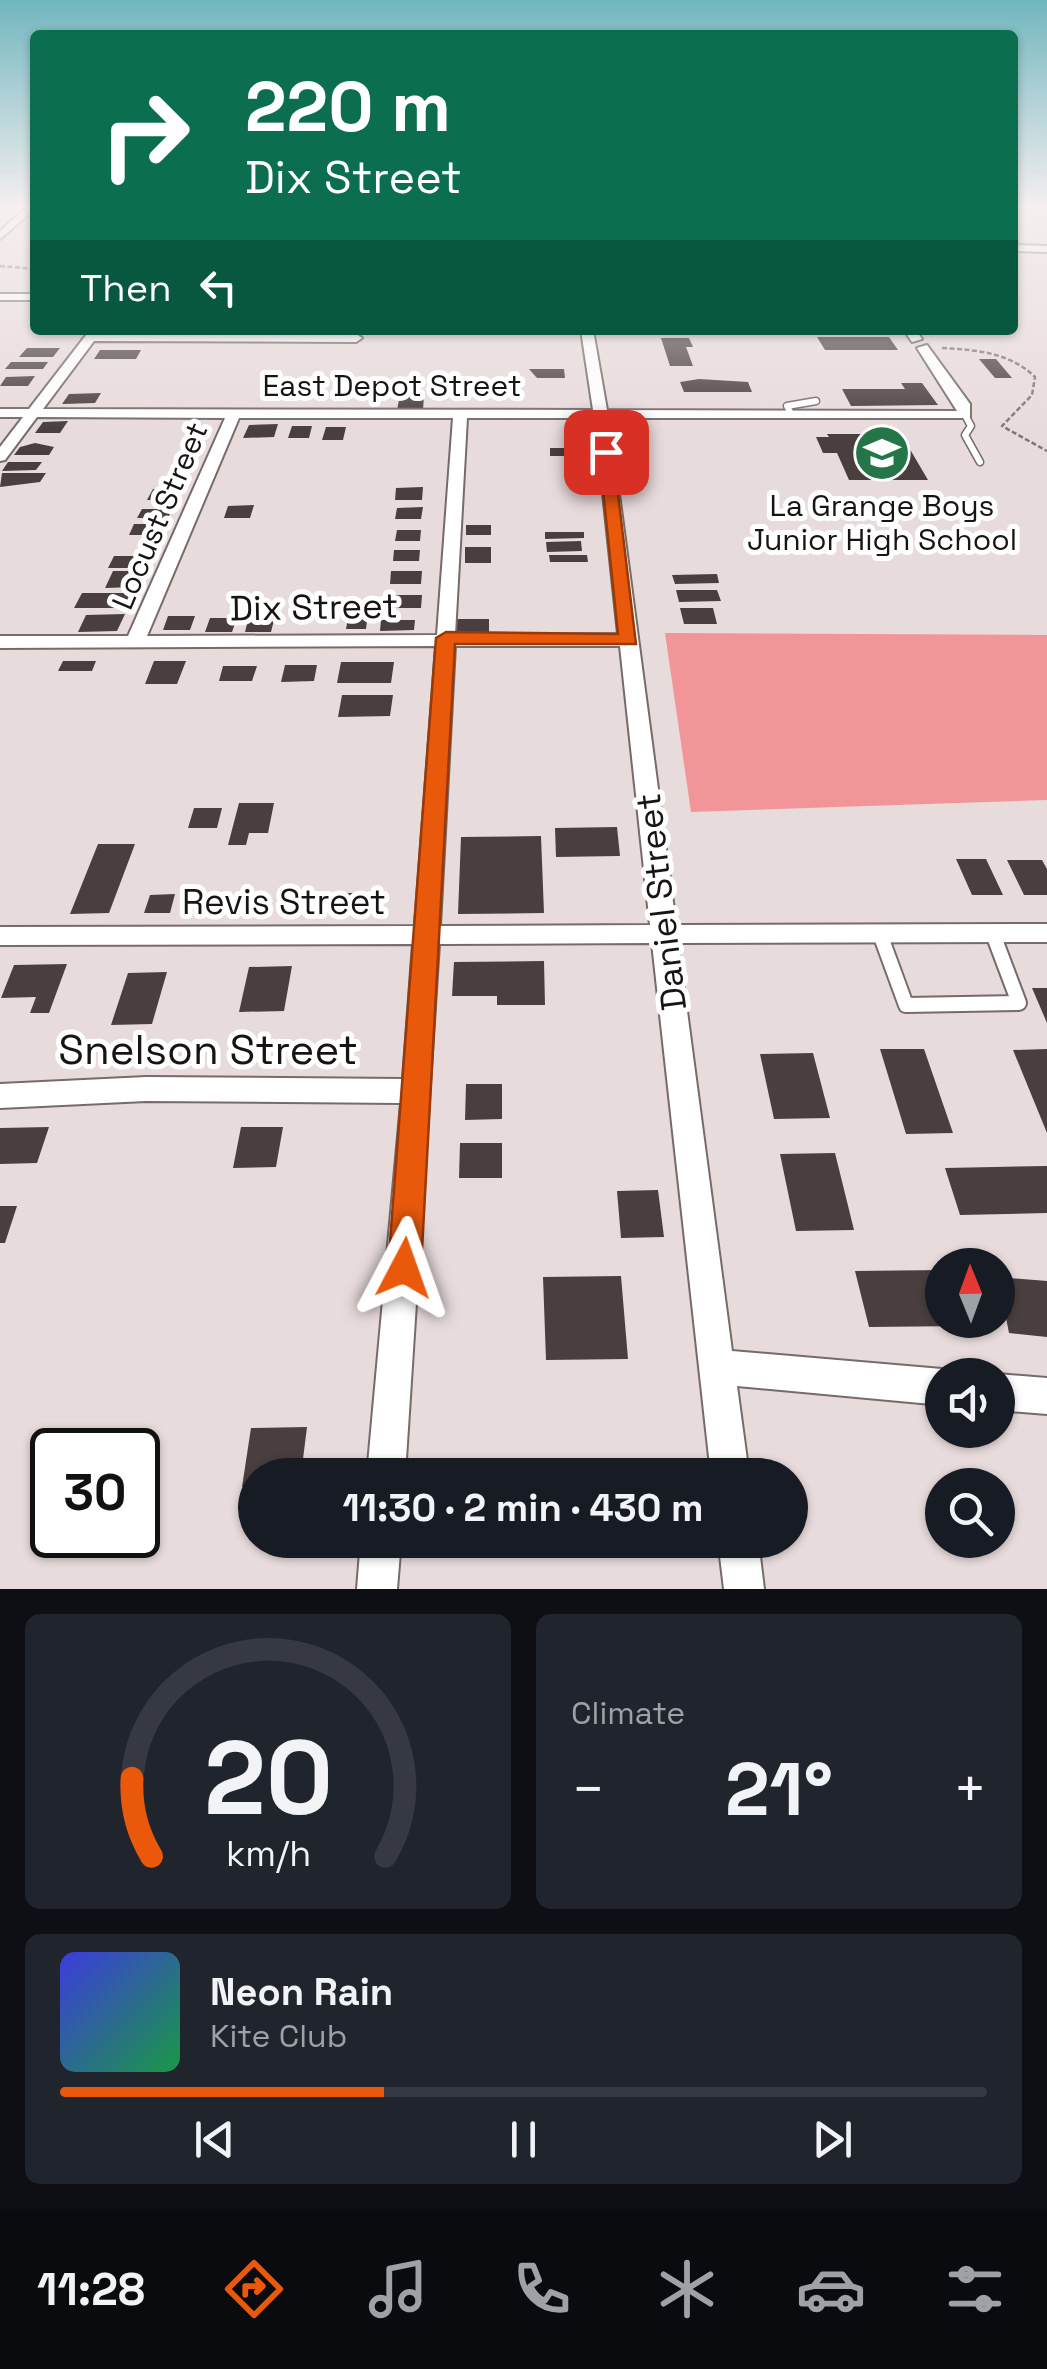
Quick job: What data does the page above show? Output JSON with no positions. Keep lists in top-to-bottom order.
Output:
{
  "streets": {
    "street": [
      "East Depot Street",
      "Locust Street",
      "Dix Street",
      "Revis Street",
      "Daniel Street",
      "Snelson Street"
    ]
  },
  "crossings": [
    ["East Depot Street", "Locust Street"],
    ["East Depot Street", "Daniel Street"],
    ["Locust Street", "Dix Street"],
    ["Dix Street", "Daniel Street"],
    ["Revis Street", "Daniel Street"]
  ],
  "places": {
    "school or university": ["La Grange Boys Junior High School"]
  },
  "north": "top",
  "page": {
    "turn": ["220 m", "Dix Street"],
    "then": "Then",
    "limit": "30",
    "trip": "11:30 · 2 min · 430 m",
    "tile": "Climate",
    "heat": ["−", "21°", "+"],
    "song": ["Neon Rain", "Kite Club"],
    "tabs": "11:28",
    "gauge": ["20", "km/h"]
  }
}
